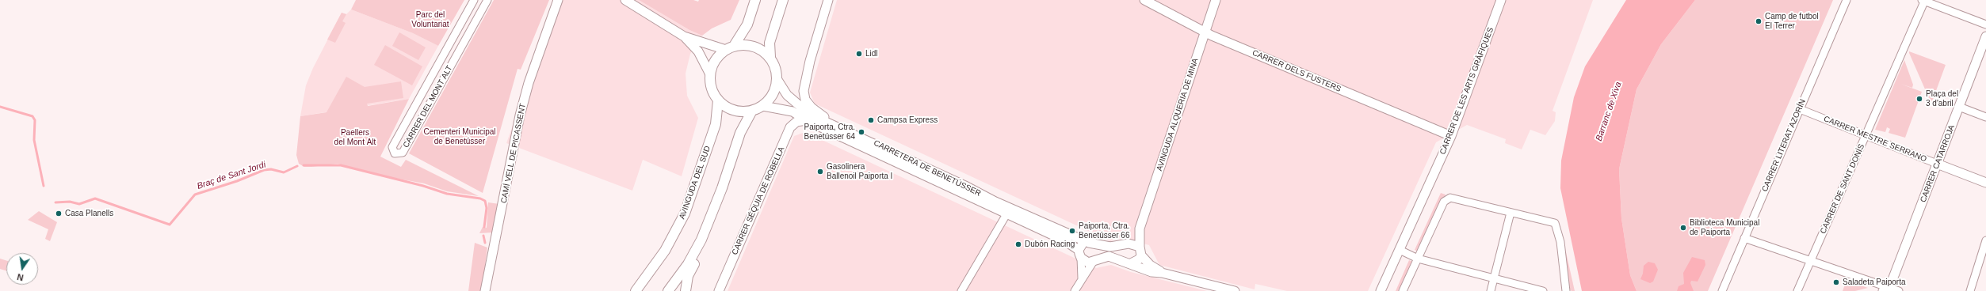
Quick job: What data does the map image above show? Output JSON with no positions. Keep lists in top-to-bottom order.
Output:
{
  "streets": {
    "main road": ["AVINGUDA DEL SUD"],
    "street": [
      "CARRER DELS FUSTERS",
      "CARRER DE LES ARTS GRÀFIQUES",
      "CARRER DEL MONT ALT",
      "AVINGUDA ALQUERIA DE MINA",
      "CARRER MESTRE SERRANO",
      "CARRER LITERAT AZORÍN",
      "CAMÍ VELL DE PICASSENT",
      "CARRER CATARROJA",
      "CARRETERA DE BENETÚSSER",
      "CARRER DE SANT DONÍS",
      "CARRER SÉQUIA DE ROBELLA"
    ]
  },
  "crossings": [
    ["CARRER DELS FUSTERS", "CARRER DE LES ARTS GRÀFIQUES"],
    ["CARRER DELS FUSTERS", "AVINGUDA ALQUERIA DE MINA"],
    ["AVINGUDA ALQUERIA DE MINA", "CARRETERA DE BENETÚSSER"],
    ["CARRER MESTRE SERRANO", "CARRER LITERAT AZORÍN"],
    ["CARRER MESTRE SERRANO", "CARRER CATARROJA"],
    ["CARRER MESTRE SERRANO", "CARRER DE SANT DONÍS"],
    ["CARRETERA DE BENETÚSSER", "AVINGUDA DEL SUD"],
    ["CARRETERA DE BENETÚSSER", "CARRER SÉQUIA DE ROBELLA"]
  ],
  "water": ["Barranc de Xiva", "Braç de Sant Jordi"],
  "parks": ["Parc del Voluntariat", "Cementeri Municipal de Benetússer", "Paellers del Mont Alt"],
  "places": [
    "Camp de futbol El Terrer",
    "Lidl",
    "Plaça del 3 d'abril",
    "Campsa Express",
    "Paiporta, Ctra. Benetússer 64",
    "Gasolinera Ballenoil Paiporta I",
    "Casa Planells",
    "Biblioteca Municipal de Paiporta",
    "Paiporta, Ctra. Benetússer 66",
    "Dubón Racing",
    "Saladeta Paiporta"
  ],
  "north": "bottom"
}
